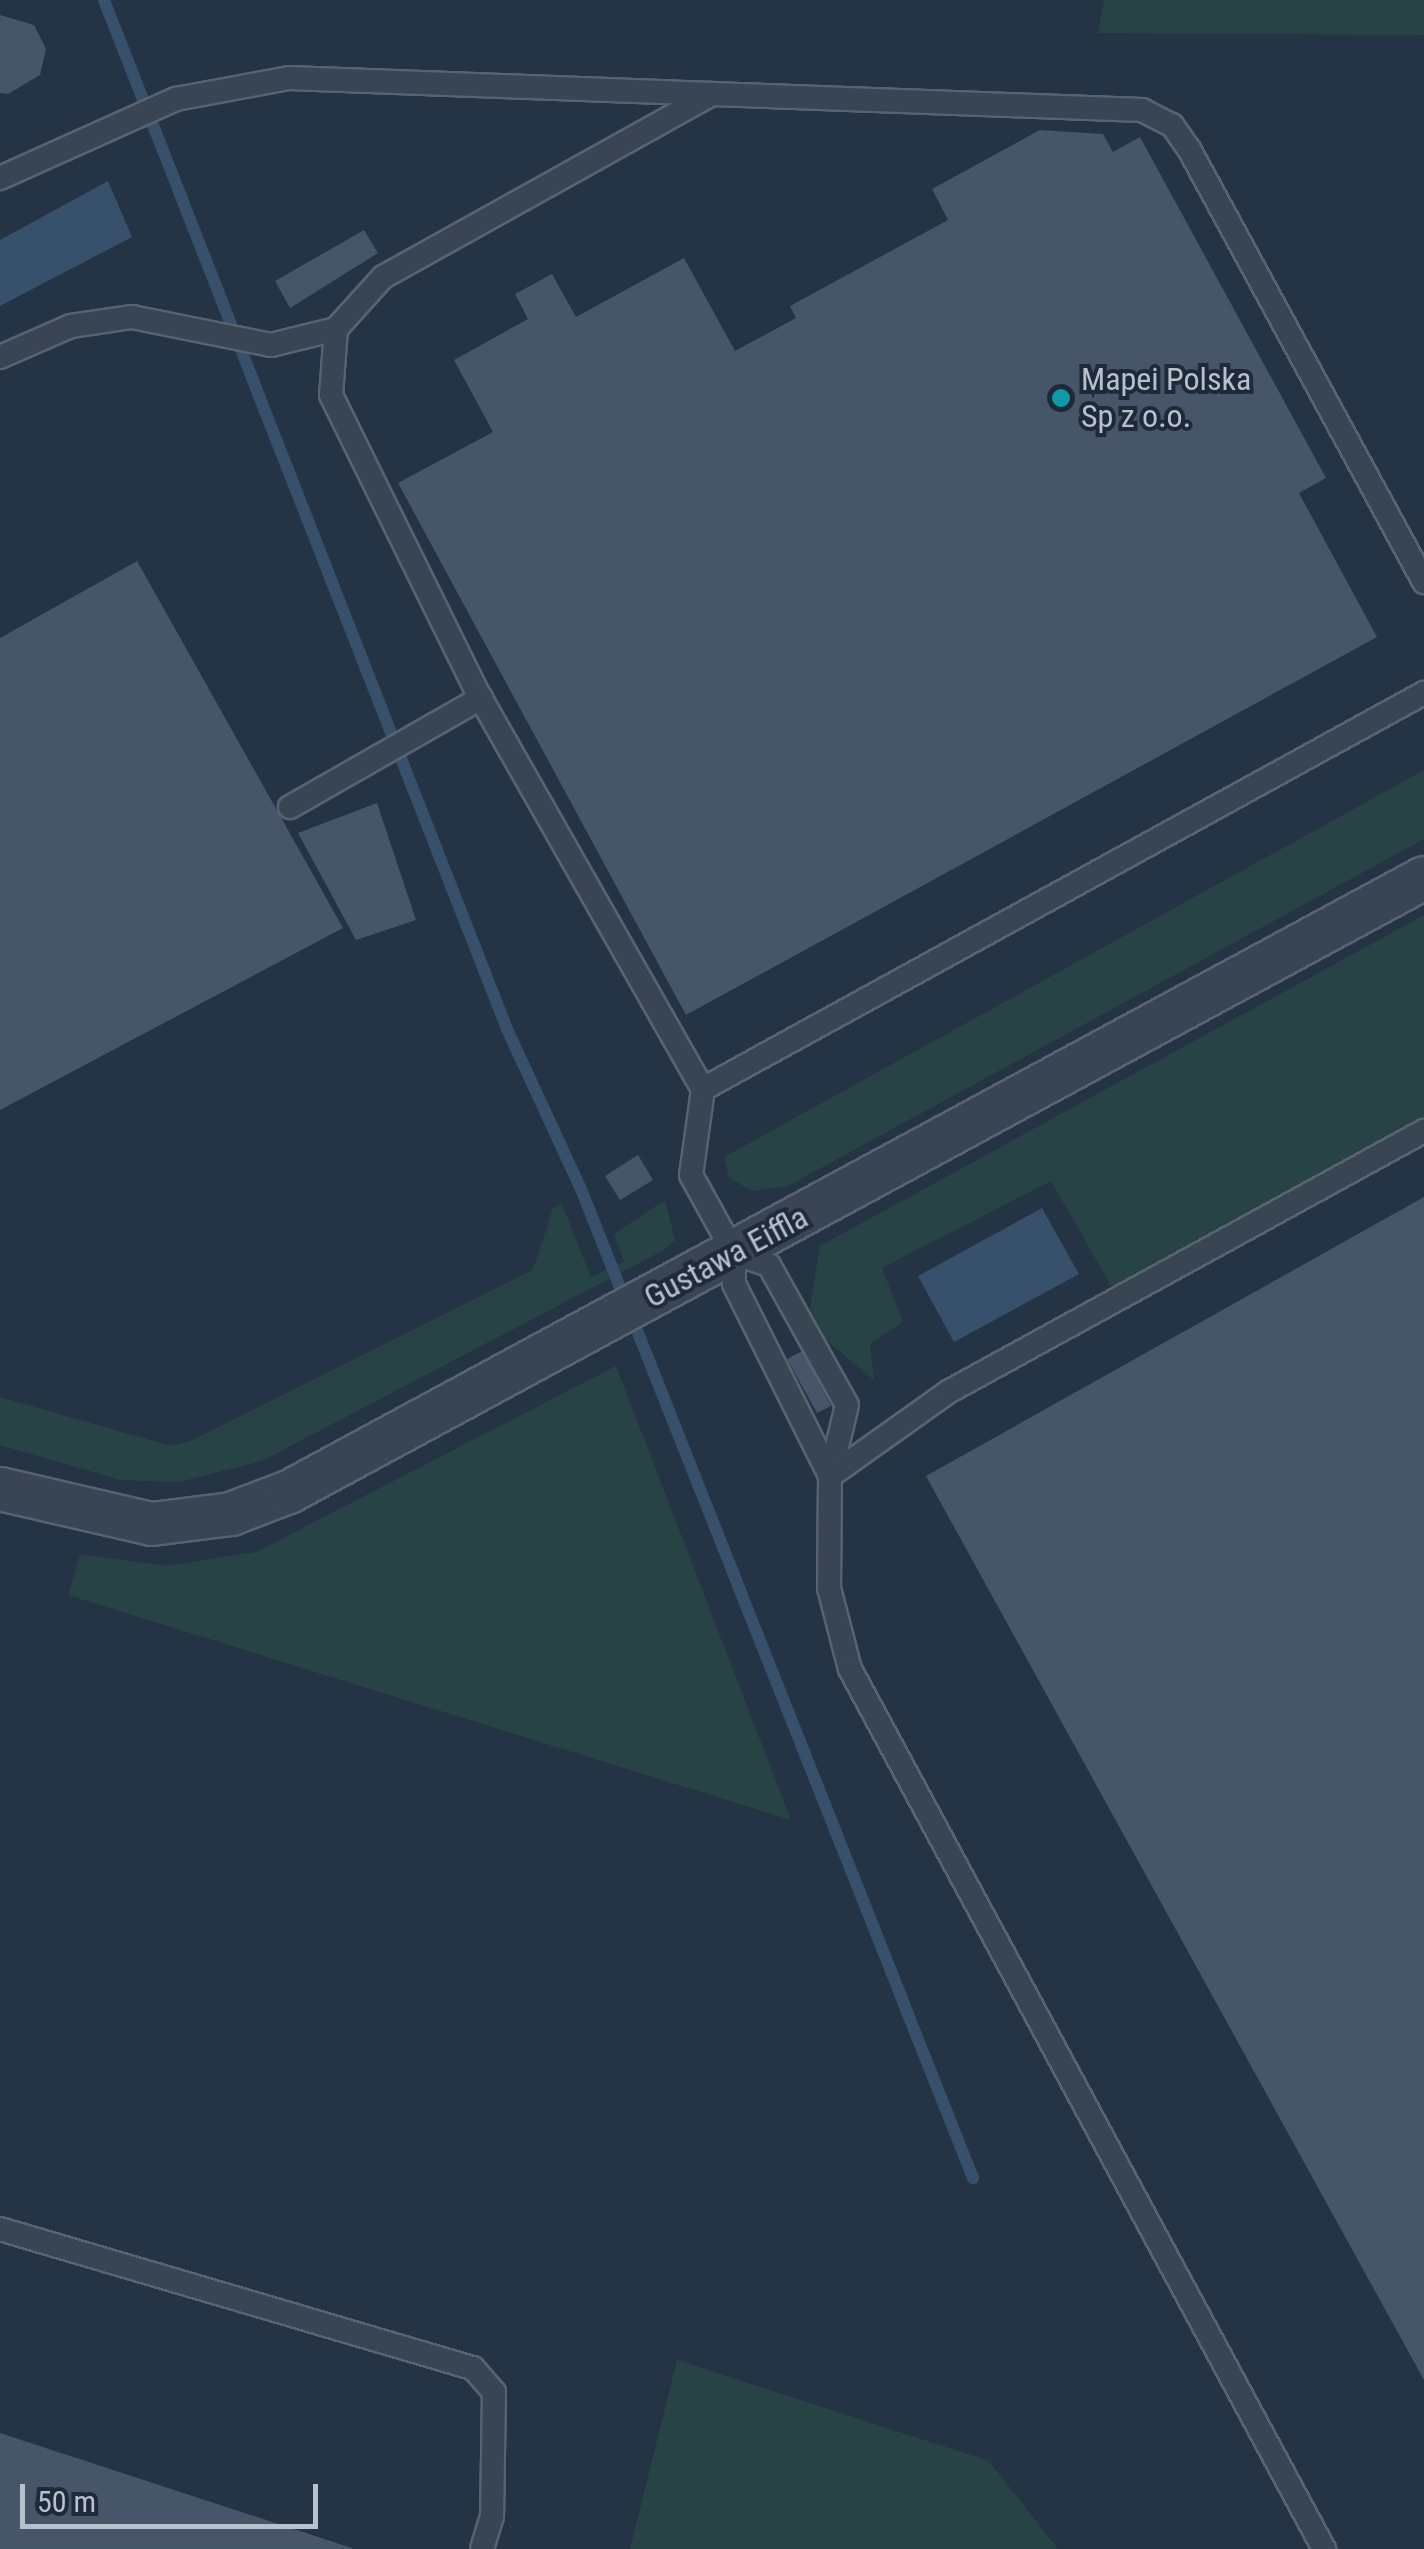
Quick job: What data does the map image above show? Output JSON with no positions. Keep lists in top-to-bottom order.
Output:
{
  "streets": {
    "street": ["Gustawa Eiffla"]
  },
  "places": ["Mapei Polska Sp z o.o."],
  "scale_bar": "50 m"
}
